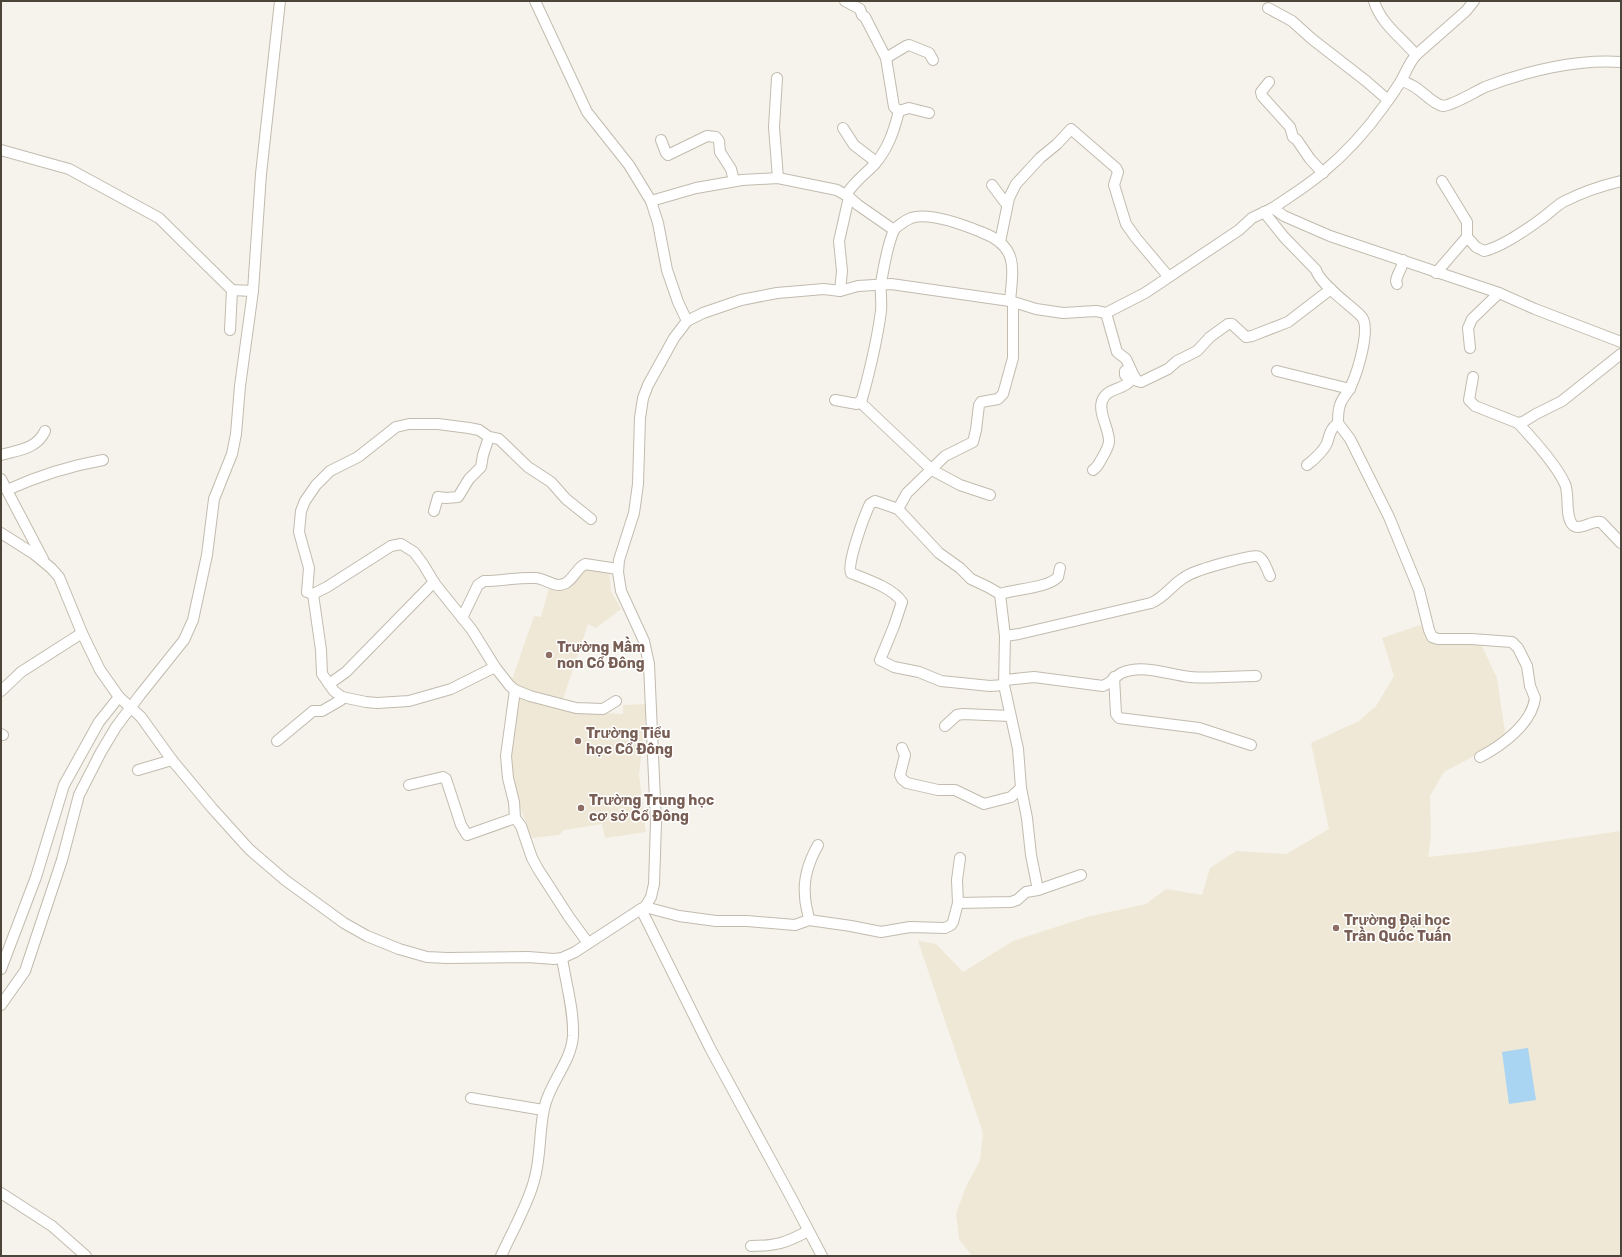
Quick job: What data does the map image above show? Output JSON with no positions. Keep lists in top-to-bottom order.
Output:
{
  "places": [
    "Trường Mầm non Cổ Đông",
    "Trường Tiểu học Cổ Đông",
    "Trường Trung học cơ sở Cổ Đông",
    "Trường Đại học Trần Quốc Tuấn"
  ]
}
